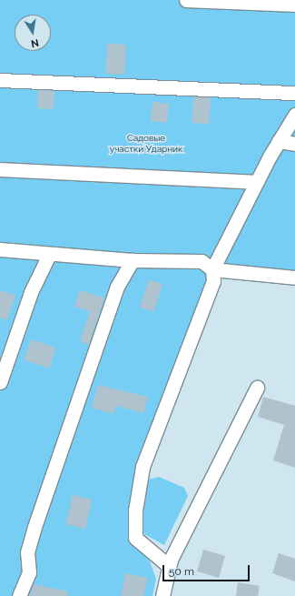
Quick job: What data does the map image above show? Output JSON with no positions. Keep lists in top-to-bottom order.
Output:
{
  "parks": ["Садовые участки Ударник"],
  "scale_bar": "50 m",
  "north": "bottom"
}
